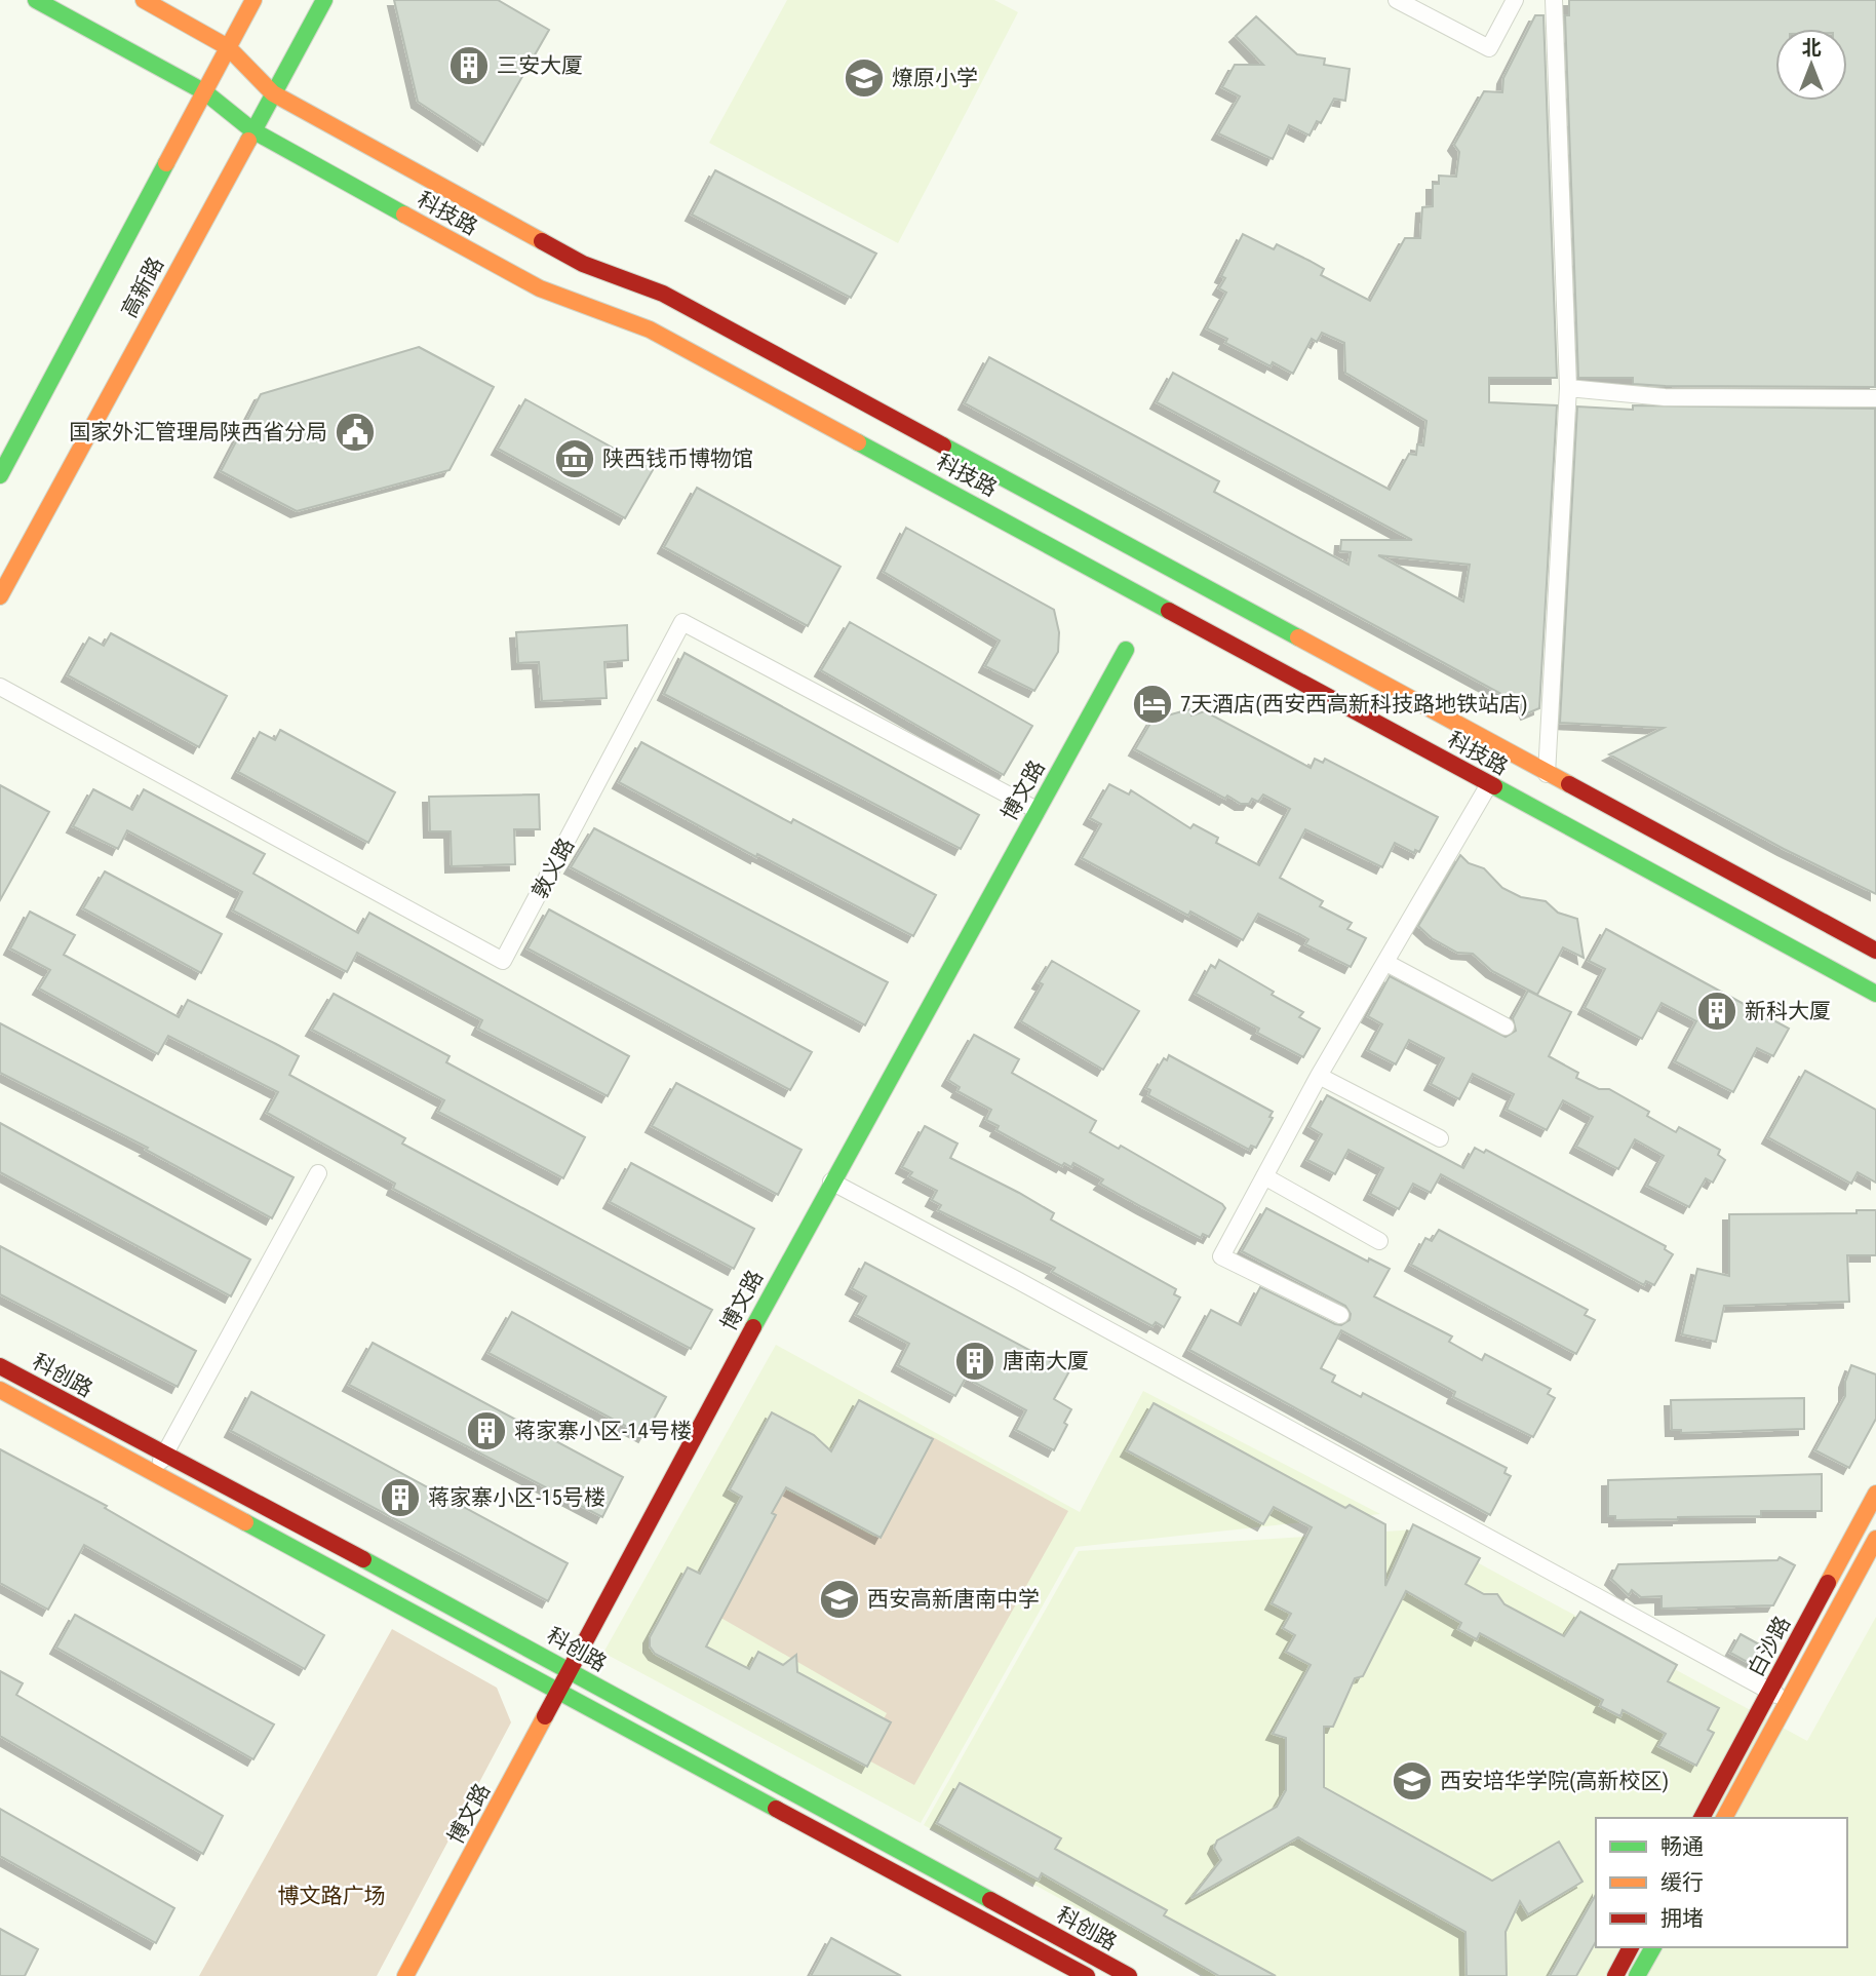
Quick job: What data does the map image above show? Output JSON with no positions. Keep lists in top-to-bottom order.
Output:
{
  "streets": {
    "main road": [
      "科技路",
      "高新路",
      "博文路",
      "科创路",
      "白沙路"
    ],
    "street": ["敦义路"]
  },
  "crossings": [
    ["科技路", "高新路"],
    ["博文路", "敦义路"],
    ["博文路", "科创路"]
  ],
  "parks": ["博文路广场"],
  "places": {
    "building": [
      "三安大厦",
      "新科大厦",
      "唐南大厦",
      "蒋家寨小区-14号楼",
      "蒋家寨小区-15号楼"
    ],
    "school or university": ["燎原小学", "西安高新唐南中学", "西安培华学院(高新校区)"],
    "public building": ["国家外汇管理局陕西省分局"],
    "museum": ["陕西钱币博物馆"],
    "hotel": ["7天酒店(西安西高新科技路地铁站店)"]
  },
  "legend": ["畅通", "缓行", "拥堵"],
  "north": "top"
}
